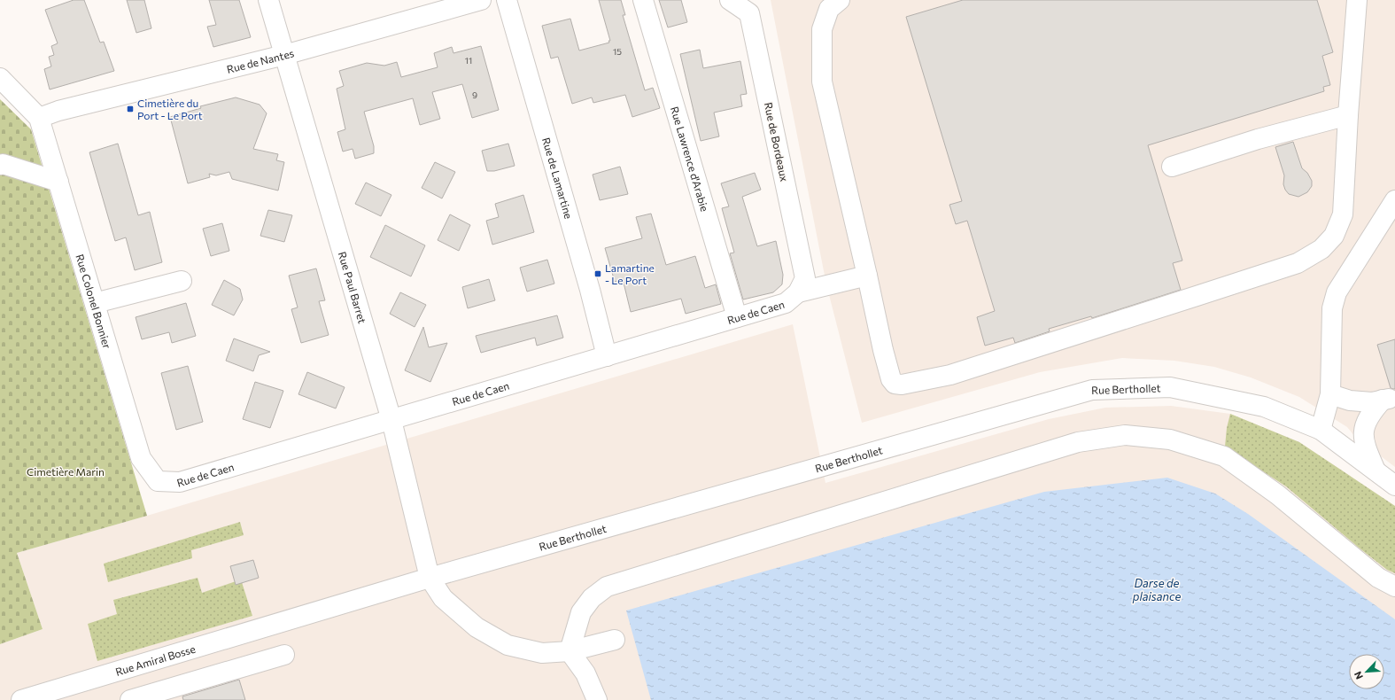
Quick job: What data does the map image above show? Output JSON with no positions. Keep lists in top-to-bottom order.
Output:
{
  "streets": {
    "street": [
      "Rue de Nantes",
      "Rue de Bordeaux",
      "Rue Lawrence d'Arabie",
      "Rue de Lamartine",
      "Rue Paul Barret",
      "Rue Colonel Bonnier",
      "Rue de Caen",
      "Rue Berthollet",
      "Rue Amiral Bosse"
    ]
  },
  "crossings": [
    ["Rue de Nantes", "Rue Paul Barret"],
    ["Rue de Nantes", "Rue Colonel Bonnier"],
    ["Rue de Bordeaux", "Rue de Caen"],
    ["Rue Lawrence d'Arabie", "Rue de Caen"],
    ["Rue de Lamartine", "Rue de Caen"],
    ["Rue Paul Barret", "Rue de Caen"],
    ["Rue Paul Barret", "Rue Berthollet"],
    ["Rue Colonel Bonnier", "Rue de Caen"],
    ["Rue Berthollet", "Rue Amiral Bosse"]
  ],
  "water": ["Darse de plaisance"],
  "parks": ["Cimetière Marin"],
  "places": {
    "transit": ["Cimetière du Port - Le Port", "Lamartine - Le Port"]
  },
  "house_numbers": ["15", "11", "9"],
  "north": "bottom left"
}
